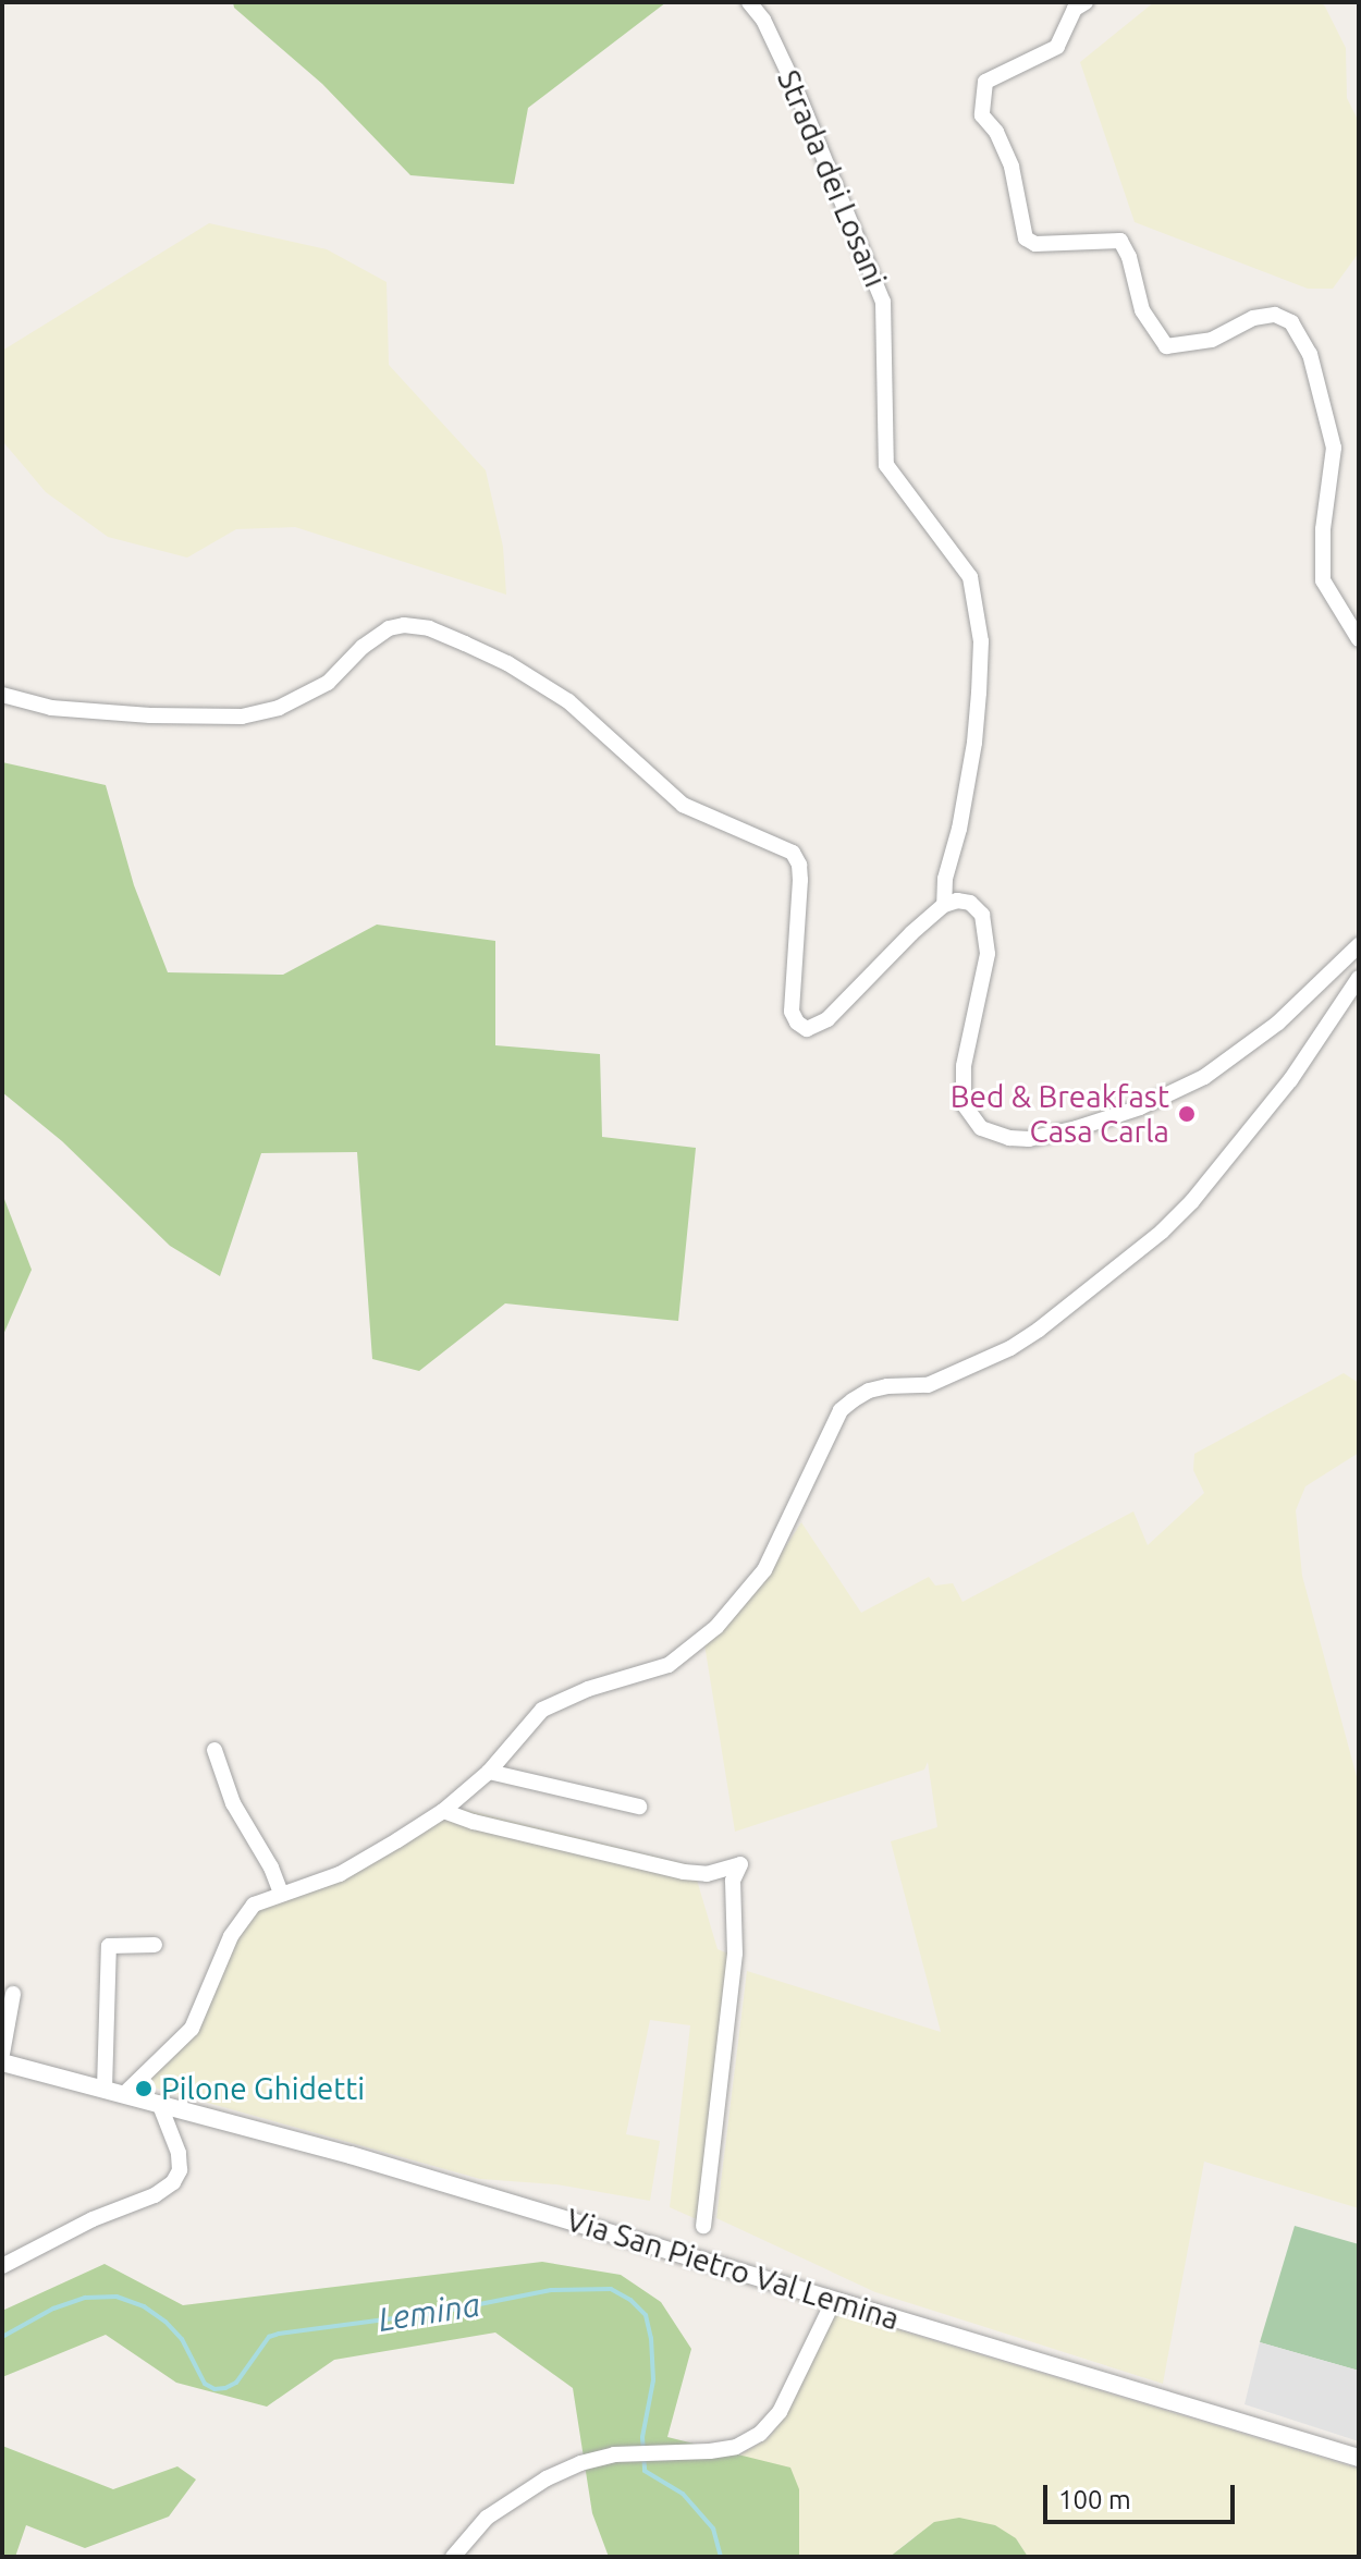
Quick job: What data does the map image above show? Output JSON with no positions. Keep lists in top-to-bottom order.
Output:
{
  "streets": {
    "street": ["Strada dei Losani", "Via San Pietro Val Lemina"]
  },
  "water": ["Lemina"],
  "places": ["Bed & Breakfast Casa Carla", "Pilone Ghidetti"],
  "scale_bar": "100 m"
}
